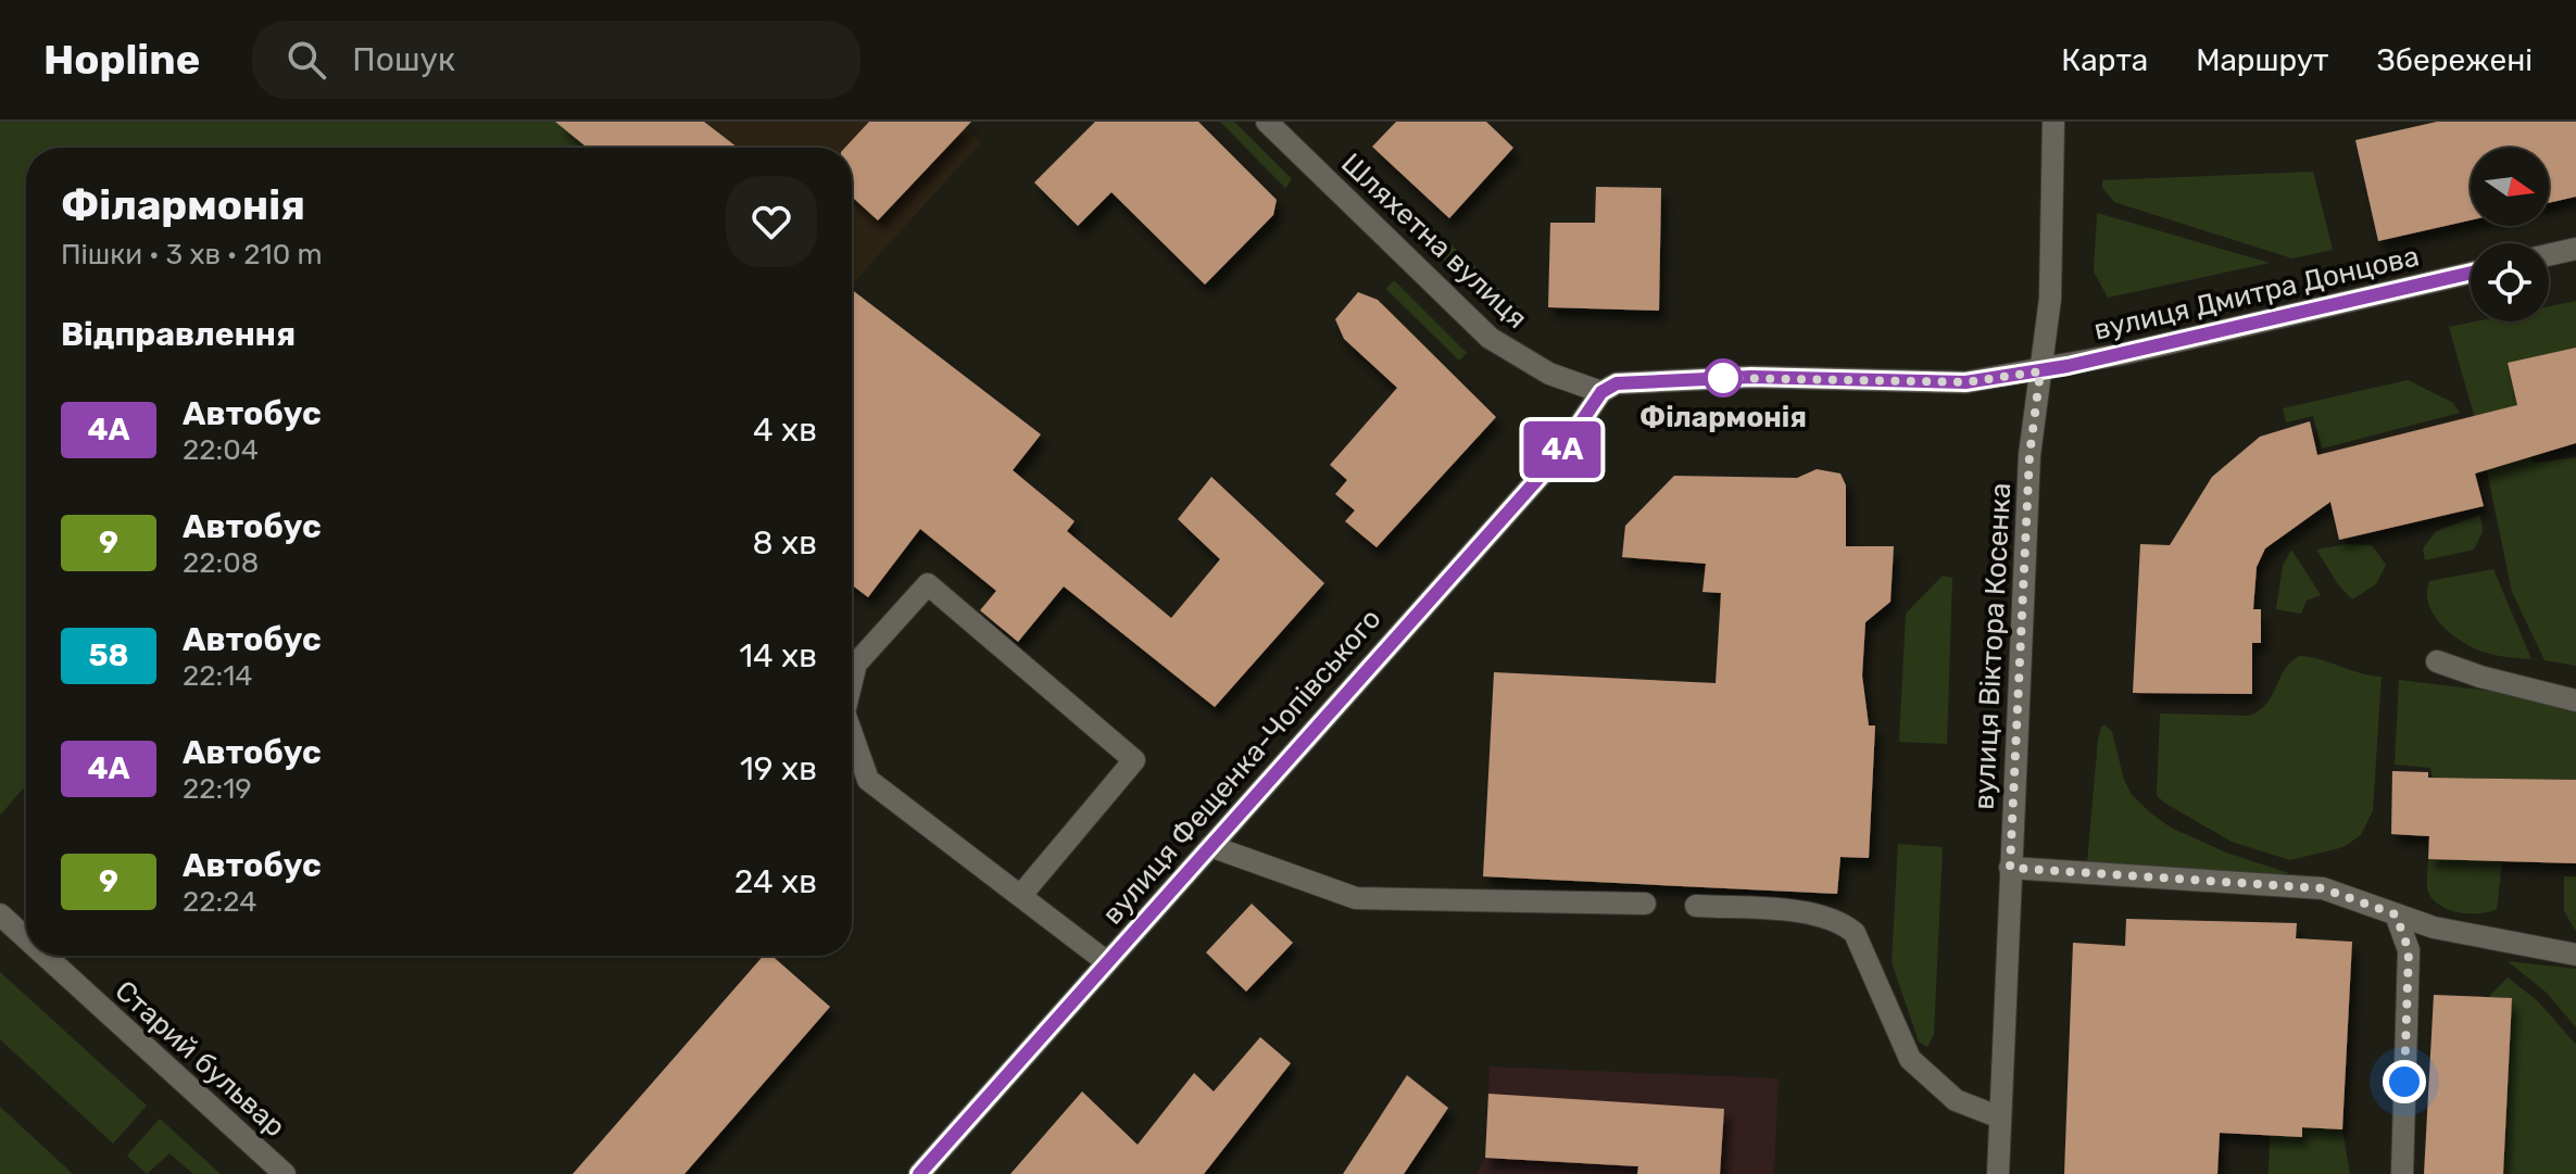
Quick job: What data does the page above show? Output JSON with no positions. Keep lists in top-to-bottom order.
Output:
{
  "streets": {
    "street": [
      "Шляхетна вулиця",
      "вулиця Дмитра Донцова",
      "вулиця Віктора Косенка",
      "вулиця Фещенка-Чопівського",
      "Старий бульвар"
    ]
  },
  "crossings": [
    ["Шляхетна вулиця", "вулиця Фещенка-Чопівського"],
    ["вулиця Дмитра Донцова", "вулиця Віктора Косенка"]
  ],
  "places": ["Філармонія"],
  "lines": ["bus line 4А"],
  "north": "right",
  "page": {
    "header": "Hopline",
    "search": "Пошук",
    "nav": ["Карта", "Маршрут", "Збережені"],
    "on_map": "4А",
    "heading": [
      ["Філармонія", "Пішки · 3 хв · 210 m"],
      "Відправлення"
    ],
    "list": [
      {
        "mark": "4А",
        "name": "Автобус",
        "note": "22:04",
        "value": "4 хв"
      },
      {
        "mark": "9",
        "name": "Автобус",
        "note": "22:08",
        "value": "8 хв"
      },
      {
        "mark": "58",
        "name": "Автобус",
        "note": "22:14",
        "value": "14 хв"
      },
      {
        "mark": "4А",
        "name": "Автобус",
        "note": "22:19",
        "value": "19 хв"
      },
      {
        "mark": "9",
        "name": "Автобус",
        "note": "22:24",
        "value": "24 хв"
      }
    ]
  }
}
